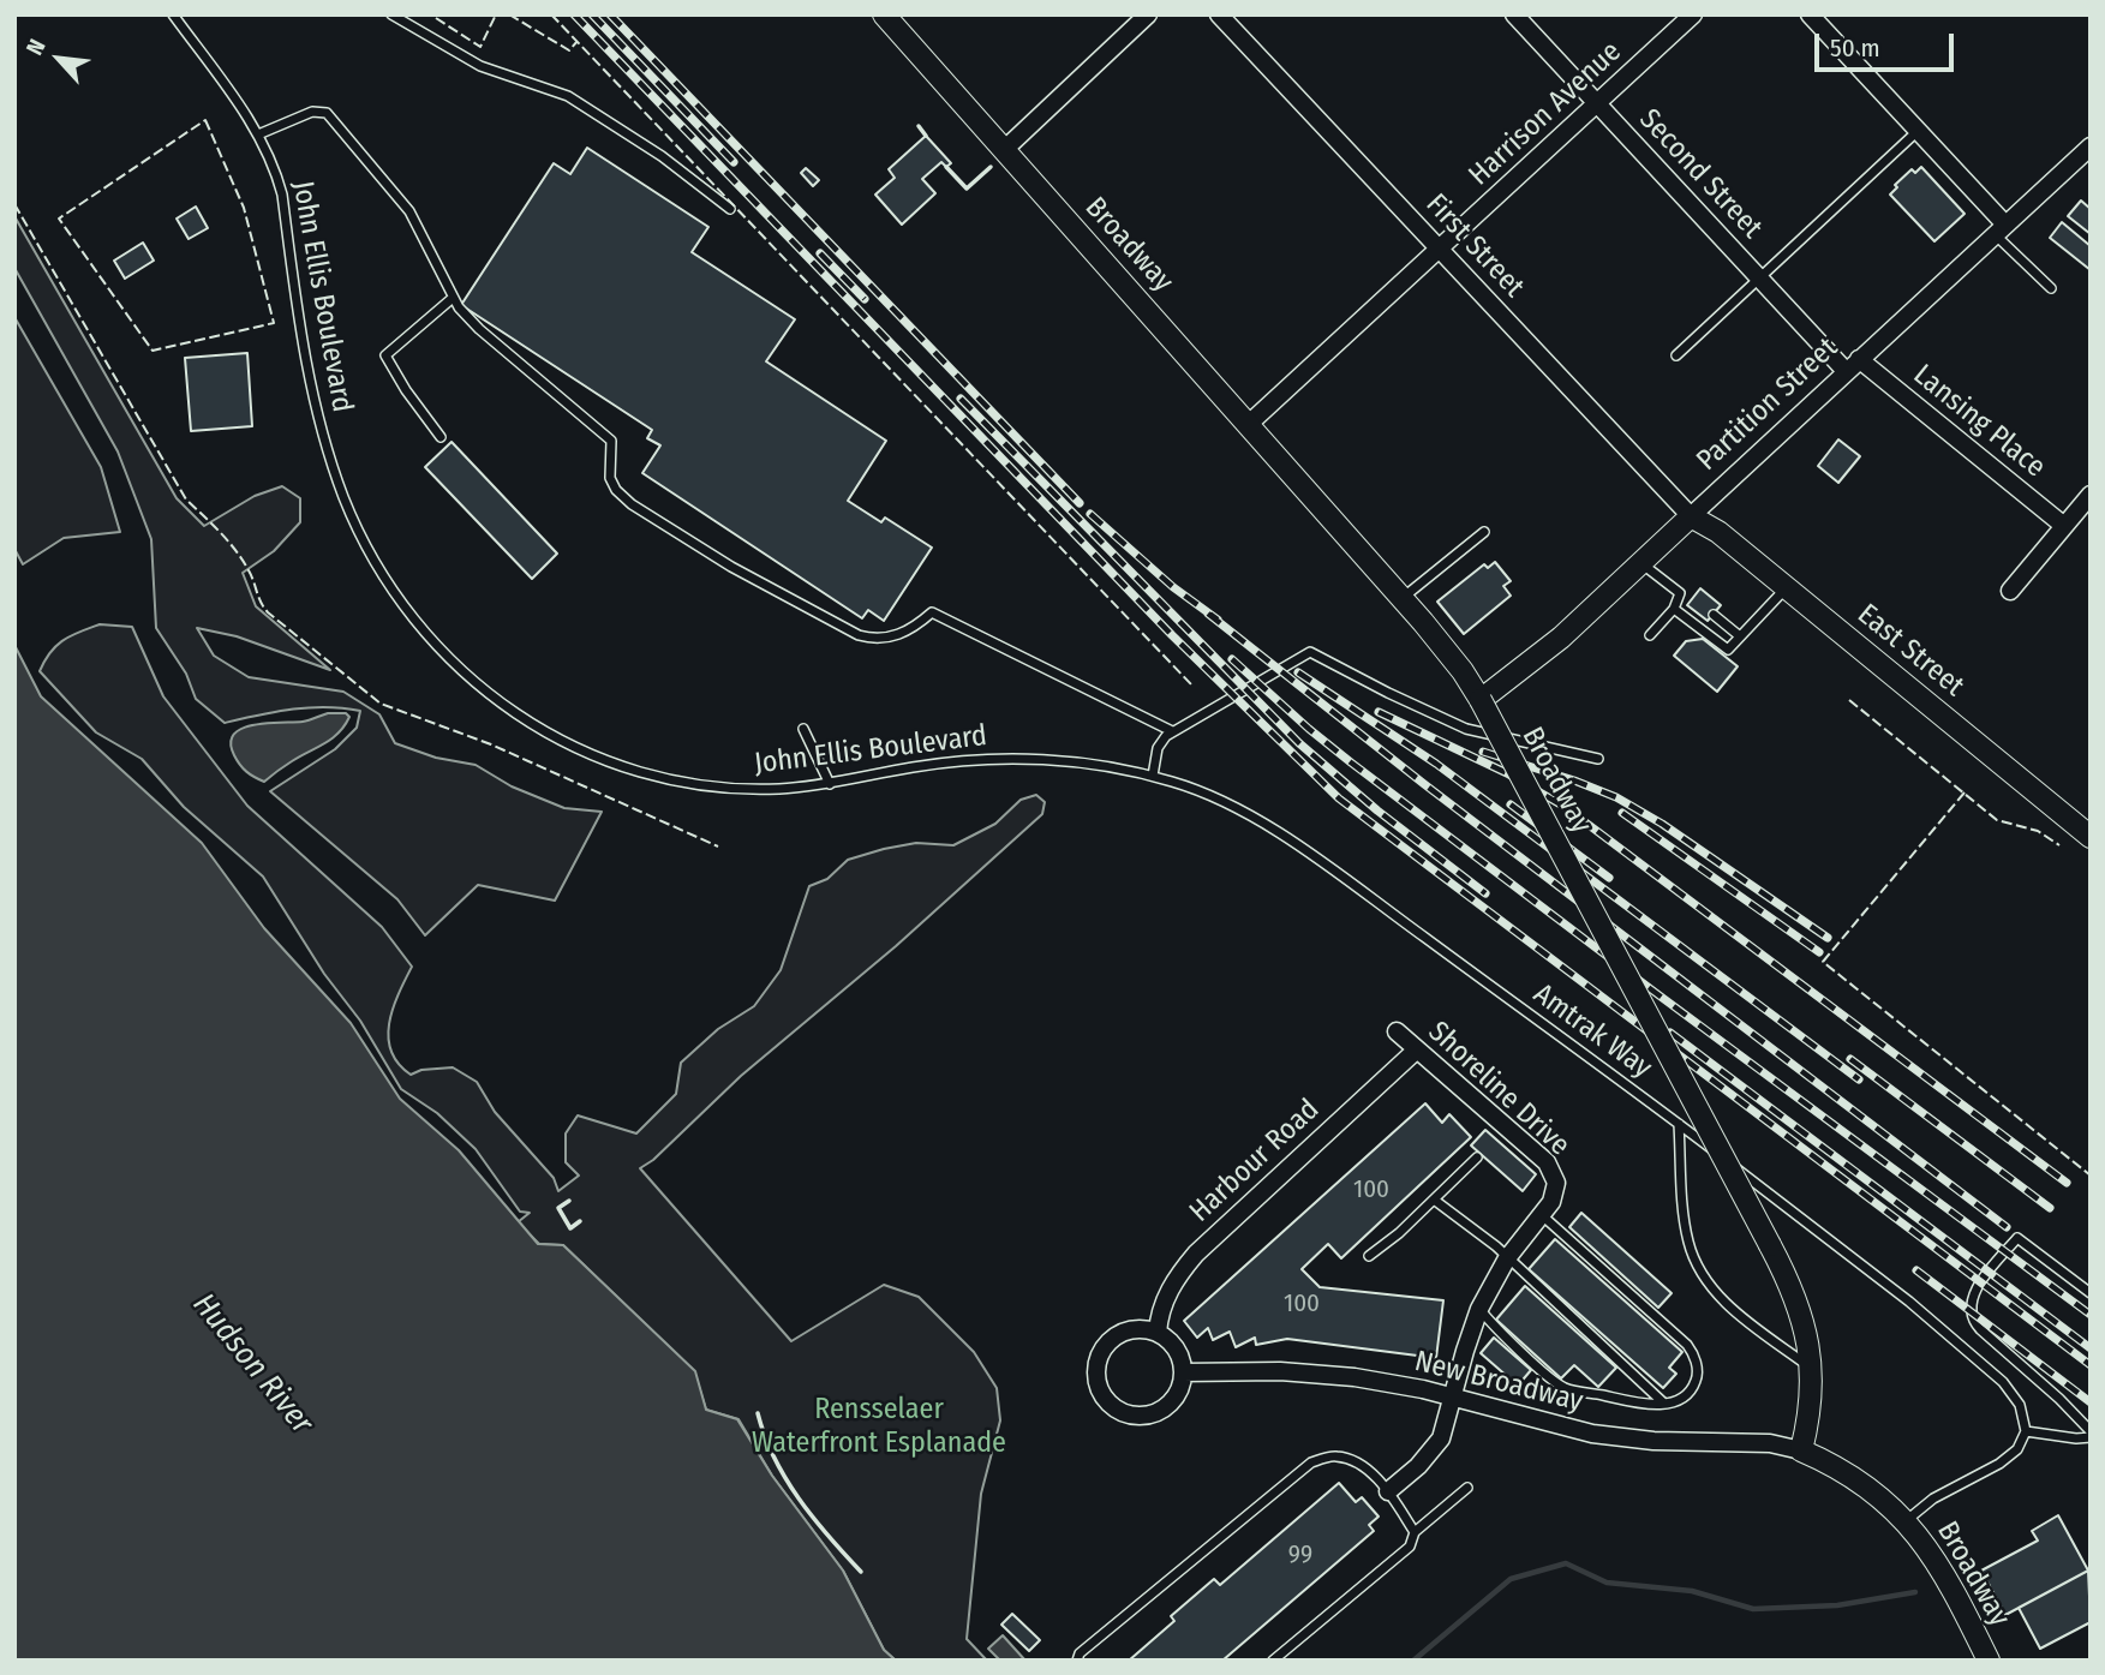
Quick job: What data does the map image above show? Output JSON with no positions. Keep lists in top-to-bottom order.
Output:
{
  "streets": {
    "street": [
      "Harrison Avenue",
      "Second Street",
      "Broadway",
      "First Street",
      "Partition Street",
      "Lansing Place",
      "East Street",
      "Shoreline Drive",
      "Harbour Road",
      "New Broadway"
    ],
    "lane": ["John Ellis Boulevard", "Amtrak Way"]
  },
  "crossings": [
    ["Harrison Avenue", "Second Street"],
    ["Harrison Avenue", "Broadway"],
    ["Harrison Avenue", "First Street"],
    ["Second Street", "Partition Street"],
    ["Second Street", "Lansing Place"],
    ["Broadway", "Partition Street"],
    ["Broadway", "New Broadway"],
    ["First Street", "Partition Street"],
    ["First Street", "East Street"],
    ["John Ellis Boulevard", "Amtrak Way"],
    ["Partition Street", "Lansing Place"],
    ["Partition Street", "East Street"],
    ["Shoreline Drive", "Harbour Road"],
    ["Shoreline Drive", "New Broadway"],
    ["Harbour Road", "New Broadway"]
  ],
  "water": ["Hudson River"],
  "parks": ["Rensselaer Waterfront Esplanade"],
  "house_numbers": ["100", "100", "99"],
  "scale_bar": "50 m",
  "north": "top left"
}
